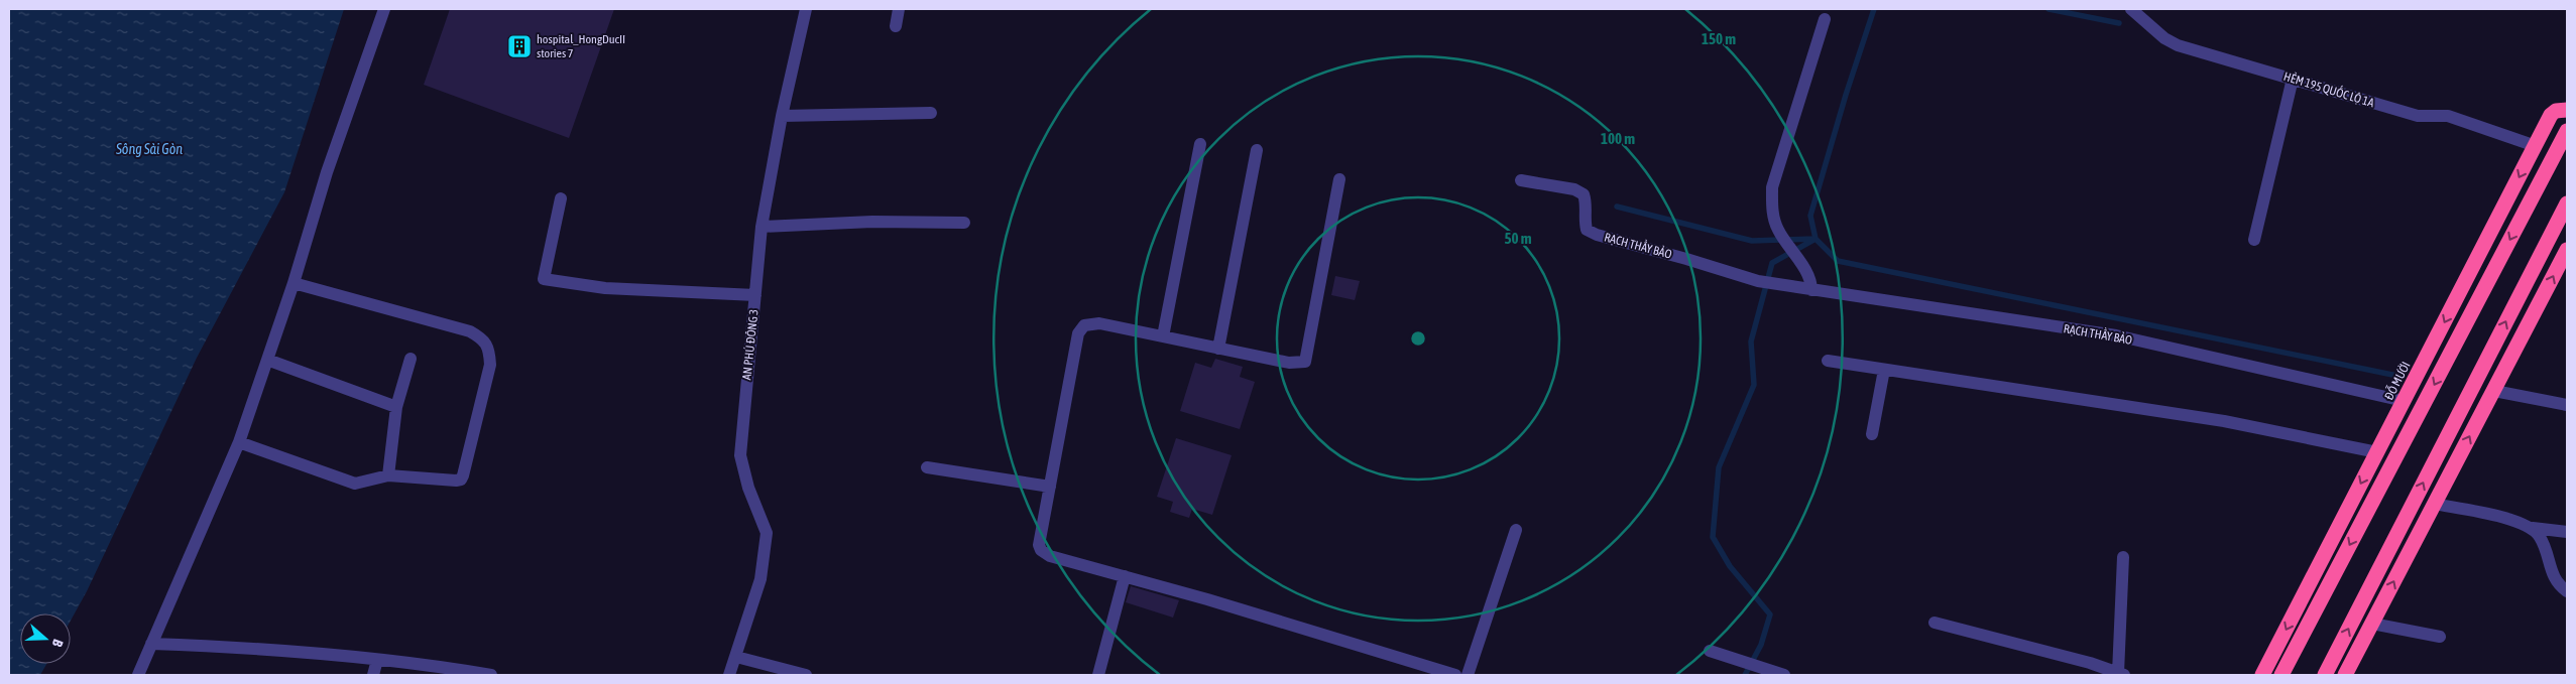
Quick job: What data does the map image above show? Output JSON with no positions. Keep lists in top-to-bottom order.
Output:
{
  "streets": {
    "highway": ["ĐỖ MƯỜI"],
    "street": ["HẺM 195 QUỐC LỘ 1A", "RẠCH THẦY BẢO", "AN PHÚ ĐÔNG 3"]
  },
  "crossings": [
    ["HẺM 195 QUỐC LỘ 1A", "ĐỖ MƯỜI"],
    ["RẠCH THẦY BẢO", "ĐỖ MƯỜI"]
  ],
  "water": ["Sông Sài Gòn"],
  "places": {
    "building": ["hospital_HongDucII stories 7"]
  },
  "north": "right",
  "rings": ["150 m", "100 m", "50 m"]
}
